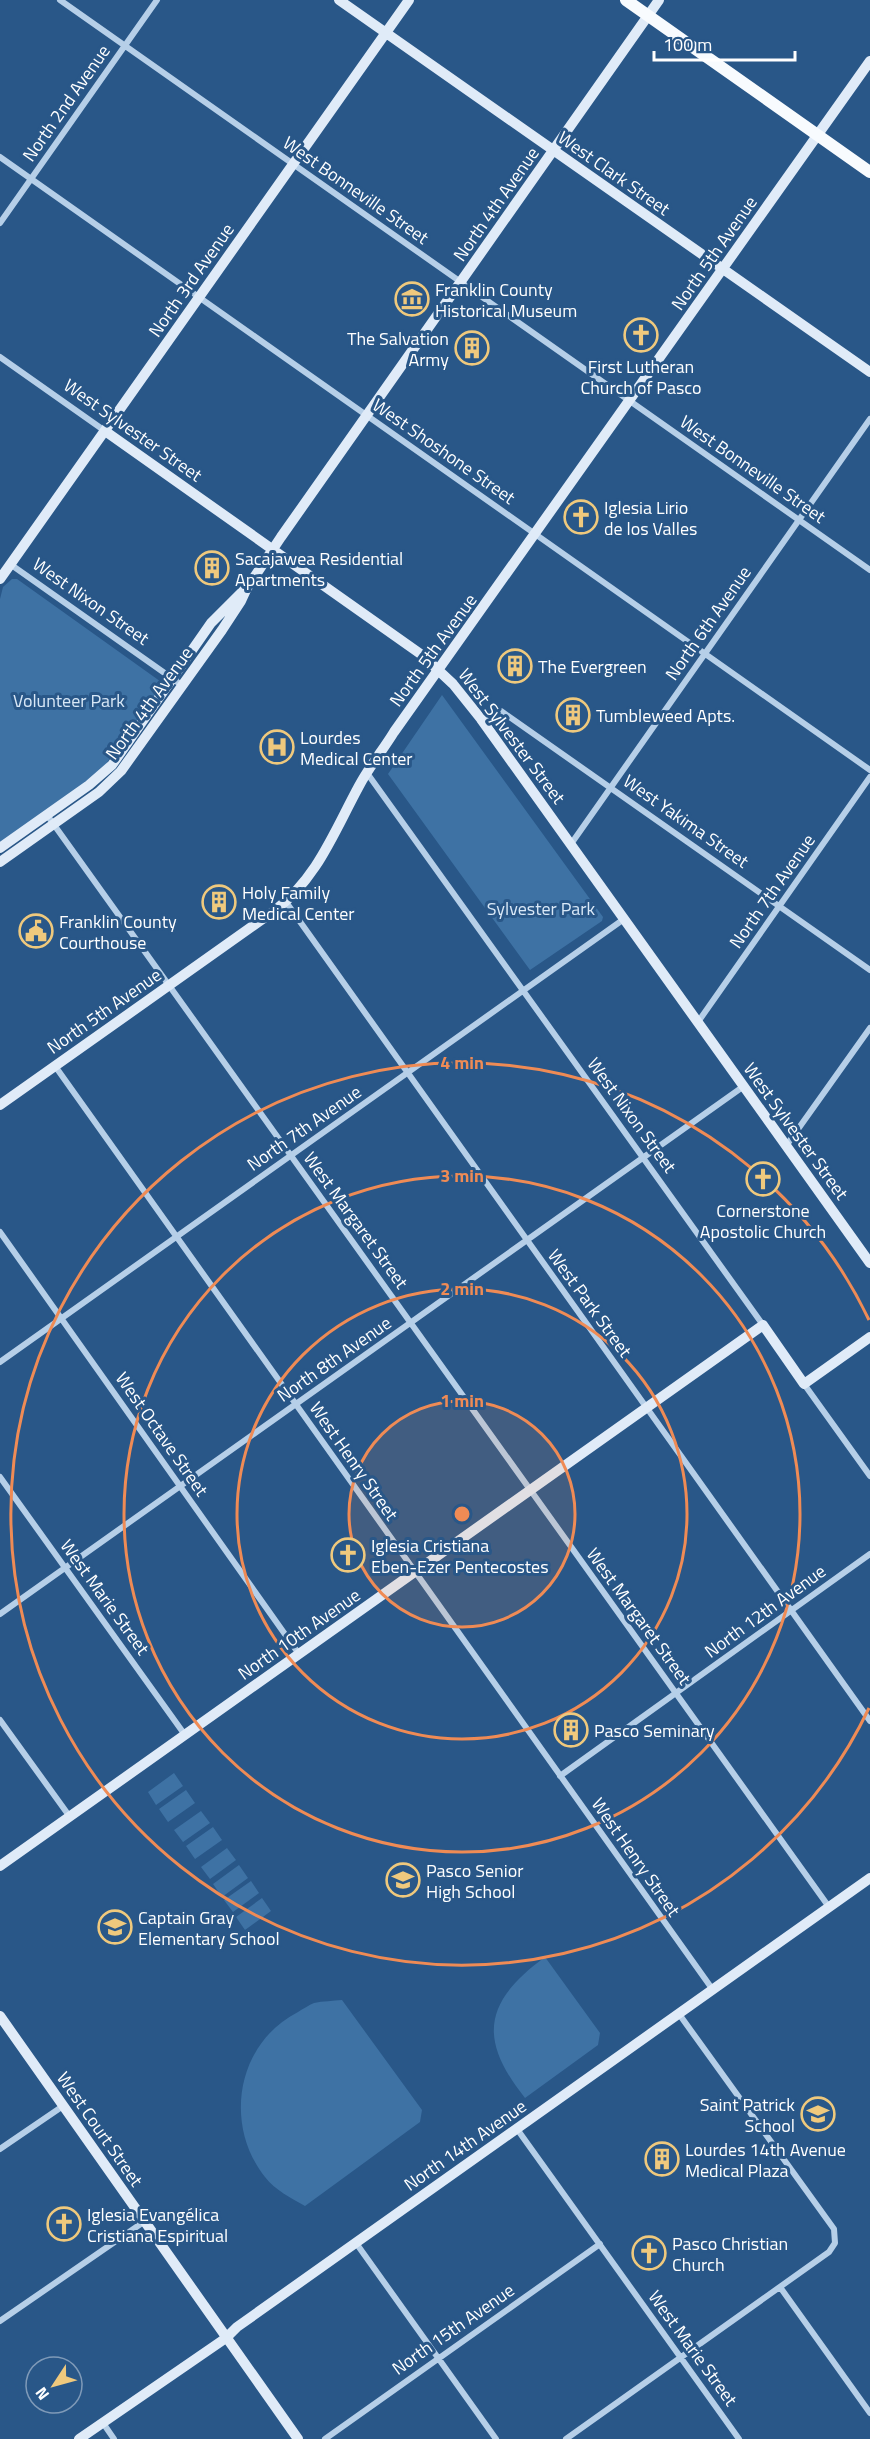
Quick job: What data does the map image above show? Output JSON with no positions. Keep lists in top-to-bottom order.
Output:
{
  "streets": {
    "street": [
      "North 2nd Avenue",
      "West Clark Street",
      "West Bonneville Street",
      "North 4th Avenue",
      "North 5th Avenue",
      "North 3rd Avenue",
      "West Sylvester Street",
      "West Shoshone Street",
      "West Nixon Street",
      "North 6th Avenue",
      "West Yakima Street",
      "North 7th Avenue",
      "West Margaret Street",
      "West Park Street",
      "North 8th Avenue",
      "West Octave Street",
      "West Henry Street",
      "West Marie Street",
      "North 12th Avenue",
      "North 10th Avenue",
      "West Court Street",
      "North 14th Avenue",
      "North 15th Avenue"
    ]
  },
  "crossings": [
    ["North 2nd Avenue", "West Bonneville Street"],
    ["North 2nd Avenue", "West Shoshone Street"],
    ["West Clark Street", "North 4th Avenue"],
    ["West Clark Street", "North 5th Avenue"],
    ["West Clark Street", "North 3rd Avenue"],
    ["West Bonneville Street", "North 4th Avenue"],
    ["West Bonneville Street", "North 5th Avenue"],
    ["West Bonneville Street", "North 3rd Avenue"],
    ["West Bonneville Street", "North 6th Avenue"],
    ["North 4th Avenue", "West Sylvester Street"],
    ["North 4th Avenue", "West Shoshone Street"],
    ["North 4th Avenue", "West Nixon Street"],
    ["North 4th Avenue", "West Margaret Street"],
    ["North 5th Avenue", "West Sylvester Street"],
    ["North 5th Avenue", "West Shoshone Street"],
    ["North 5th Avenue", "West Nixon Street"],
    ["North 5th Avenue", "West Margaret Street"],
    ["North 5th Avenue", "West Park Street"],
    ["North 5th Avenue", "West Henry Street"],
    ["North 3rd Avenue", "West Sylvester Street"],
    ["North 3rd Avenue", "West Shoshone Street"],
    ["North 3rd Avenue", "West Nixon Street"],
    ["West Sylvester Street", "North 6th Avenue"],
    ["West Sylvester Street", "West Yakima Street"],
    ["West Sylvester Street", "North 7th Avenue"],
    ["West Sylvester Street", "North 8th Avenue"],
    ["West Shoshone Street", "North 6th Avenue"],
    ["West Nixon Street", "North 7th Avenue"],
    ["West Nixon Street", "North 8th Avenue"],
    ["West Nixon Street", "North 10th Avenue"],
    ["North 6th Avenue", "West Yakima Street"],
    ["West Yakima Street", "North 7th Avenue"],
    ["North 7th Avenue", "West Margaret Street"],
    ["North 7th Avenue", "West Park Street"],
    ["North 7th Avenue", "West Octave Street"],
    ["North 7th Avenue", "West Henry Street"],
    ["West Margaret Street", "North 8th Avenue"],
    ["West Margaret Street", "North 12th Avenue"],
    ["West Margaret Street", "North 10th Avenue"],
    ["West Margaret Street", "North 14th Avenue"],
    ["West Park Street", "North 8th Avenue"],
    ["West Park Street", "North 12th Avenue"],
    ["West Park Street", "North 10th Avenue"],
    ["North 8th Avenue", "West Octave Street"],
    ["North 8th Avenue", "West Henry Street"],
    ["North 8th Avenue", "West Marie Street"],
    ["West Octave Street", "North 10th Avenue"],
    ["West Henry Street", "North 12th Avenue"],
    ["West Henry Street", "North 10th Avenue"],
    ["West Henry Street", "North 14th Avenue"],
    ["West Marie Street", "North 10th Avenue"],
    ["West Marie Street", "North 14th Avenue"],
    ["West Marie Street", "North 15th Avenue"],
    ["West Court Street", "North 14th Avenue"]
  ],
  "parks": ["Volunteer Park", "Sylvester Park"],
  "places": {
    "museum": ["Franklin County Historical Museum"],
    "church": [
      "First Lutheran Church of Pasco",
      "Iglesia Lirio de los Valles",
      "Cornerstone Apostolic Church",
      "Iglesia Cristiana Eben-Ezer Pentecostes",
      "Iglesia Evangélica Cristiana Espiritual",
      "Pasco Christian Church"
    ],
    "building": [
      "The Salvation Army",
      "Sacajawea Residential Apartments",
      "The Evergreen",
      "Tumbleweed Apts.",
      "Holy Family Medical Center",
      "Pasco Seminary",
      "Lourdes 14th Avenue Medical Plaza"
    ],
    "hospital": ["Lourdes Medical Center"],
    "public building": ["Franklin County Courthouse"],
    "school or university": ["Pasco Senior High School", "Captain Gray Elementary School", "Saint Patrick School"]
  },
  "scale_bar": "100 m",
  "north": "bottom left",
  "rings": [
    "4 min",
    "3 min",
    "2 min",
    "1 min"
  ]
}
